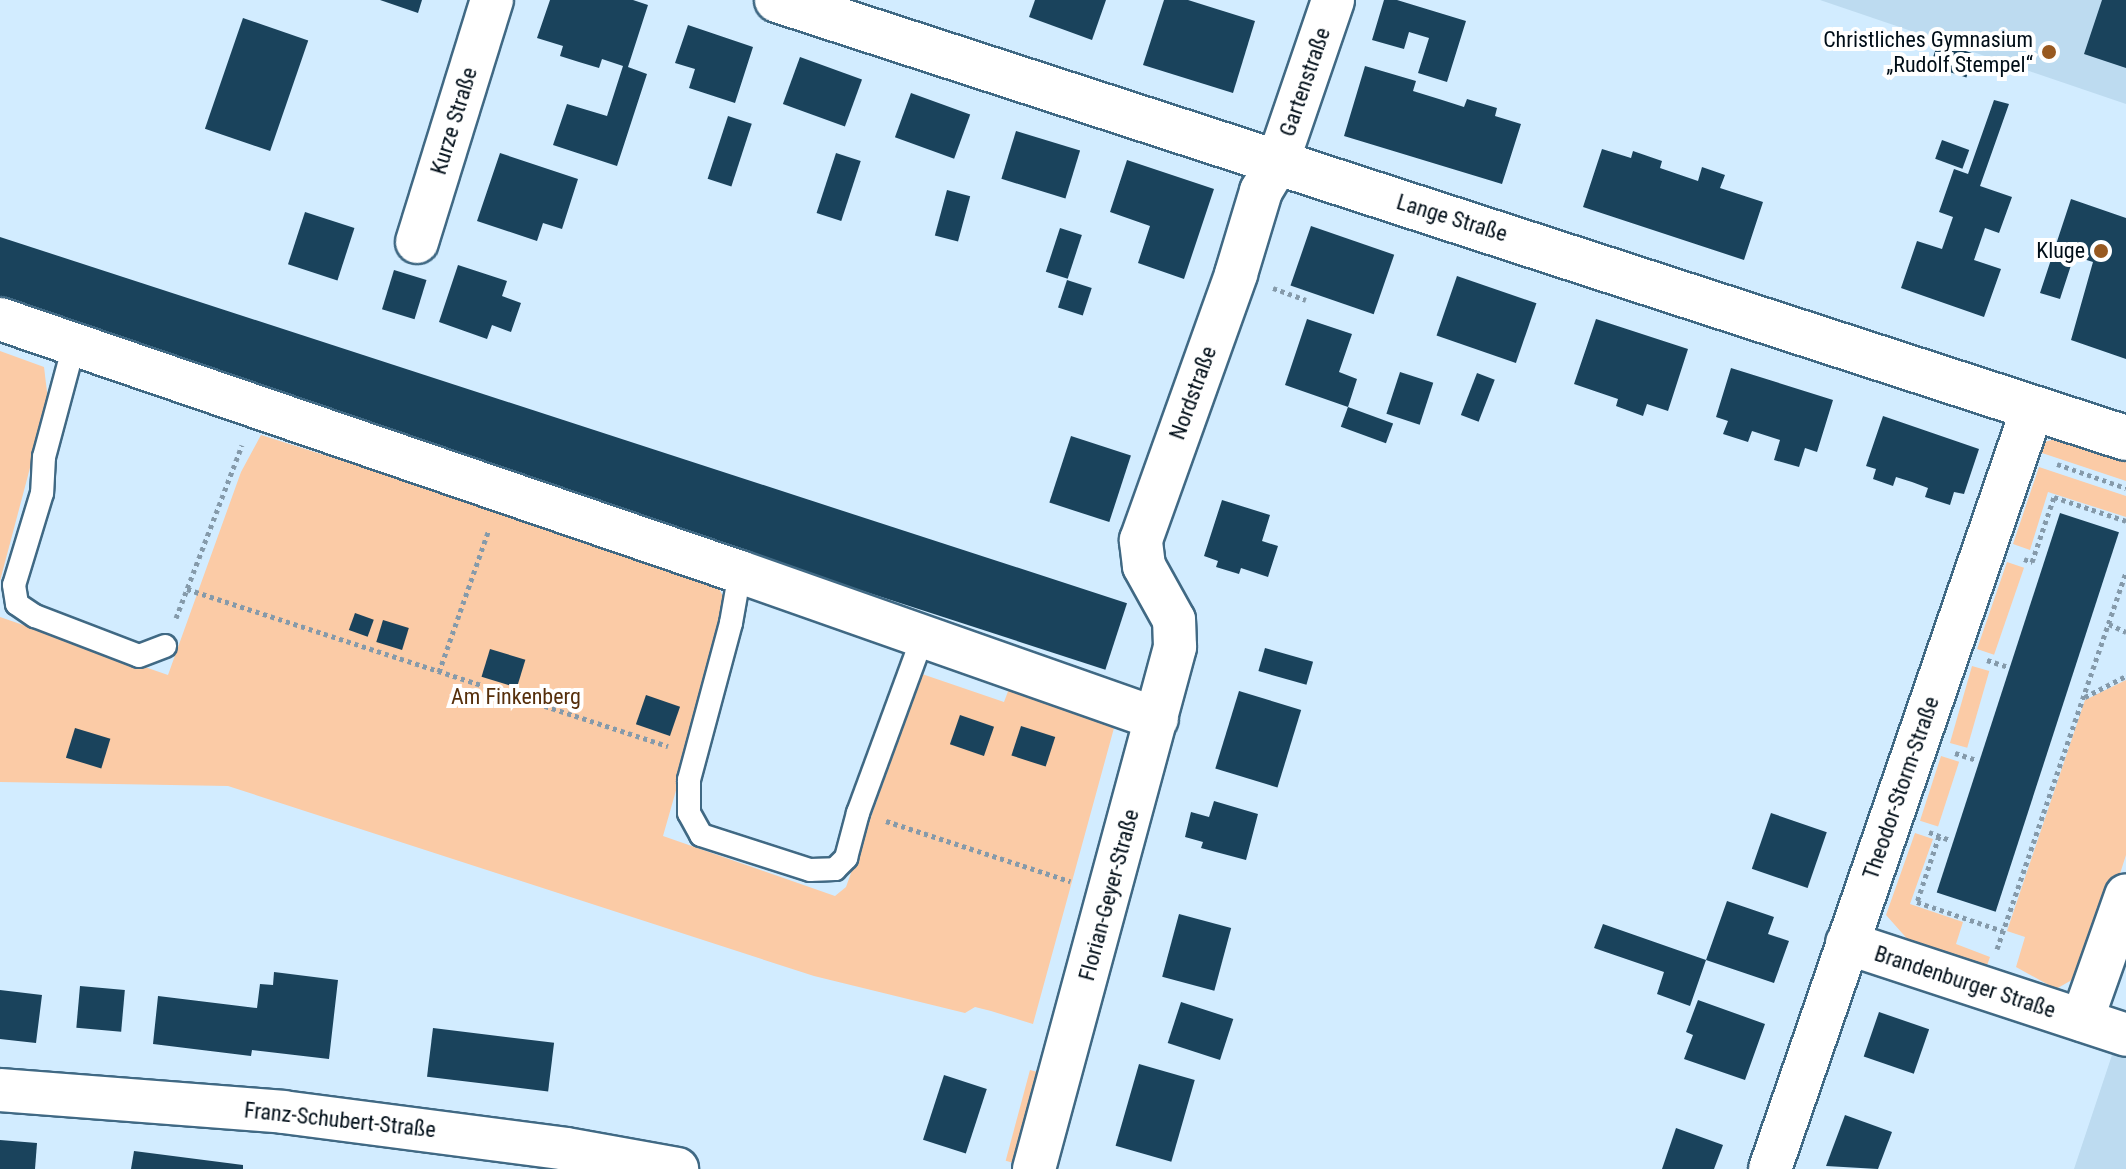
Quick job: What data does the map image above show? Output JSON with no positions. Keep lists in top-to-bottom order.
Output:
{
  "streets": {
    "street": [
      "Gartenstraße",
      "Kurze Straße",
      "Lange Straße",
      "Nordstraße",
      "Theodor-Storm-Straße",
      "Florian-Geyer-Straße",
      "Brandenburger Straße",
      "Franz-Schubert-Straße"
    ]
  },
  "crossings": [
    ["Gartenstraße", "Lange Straße"],
    ["Gartenstraße", "Nordstraße"],
    ["Lange Straße", "Nordstraße"],
    ["Lange Straße", "Theodor-Storm-Straße"],
    ["Nordstraße", "Florian-Geyer-Straße"],
    ["Theodor-Storm-Straße", "Brandenburger Straße"]
  ],
  "parks": ["Am Finkenberg"],
  "places": ["Christliches Gymnasium „Rudolf Stempel“", "Kluge"]
}
